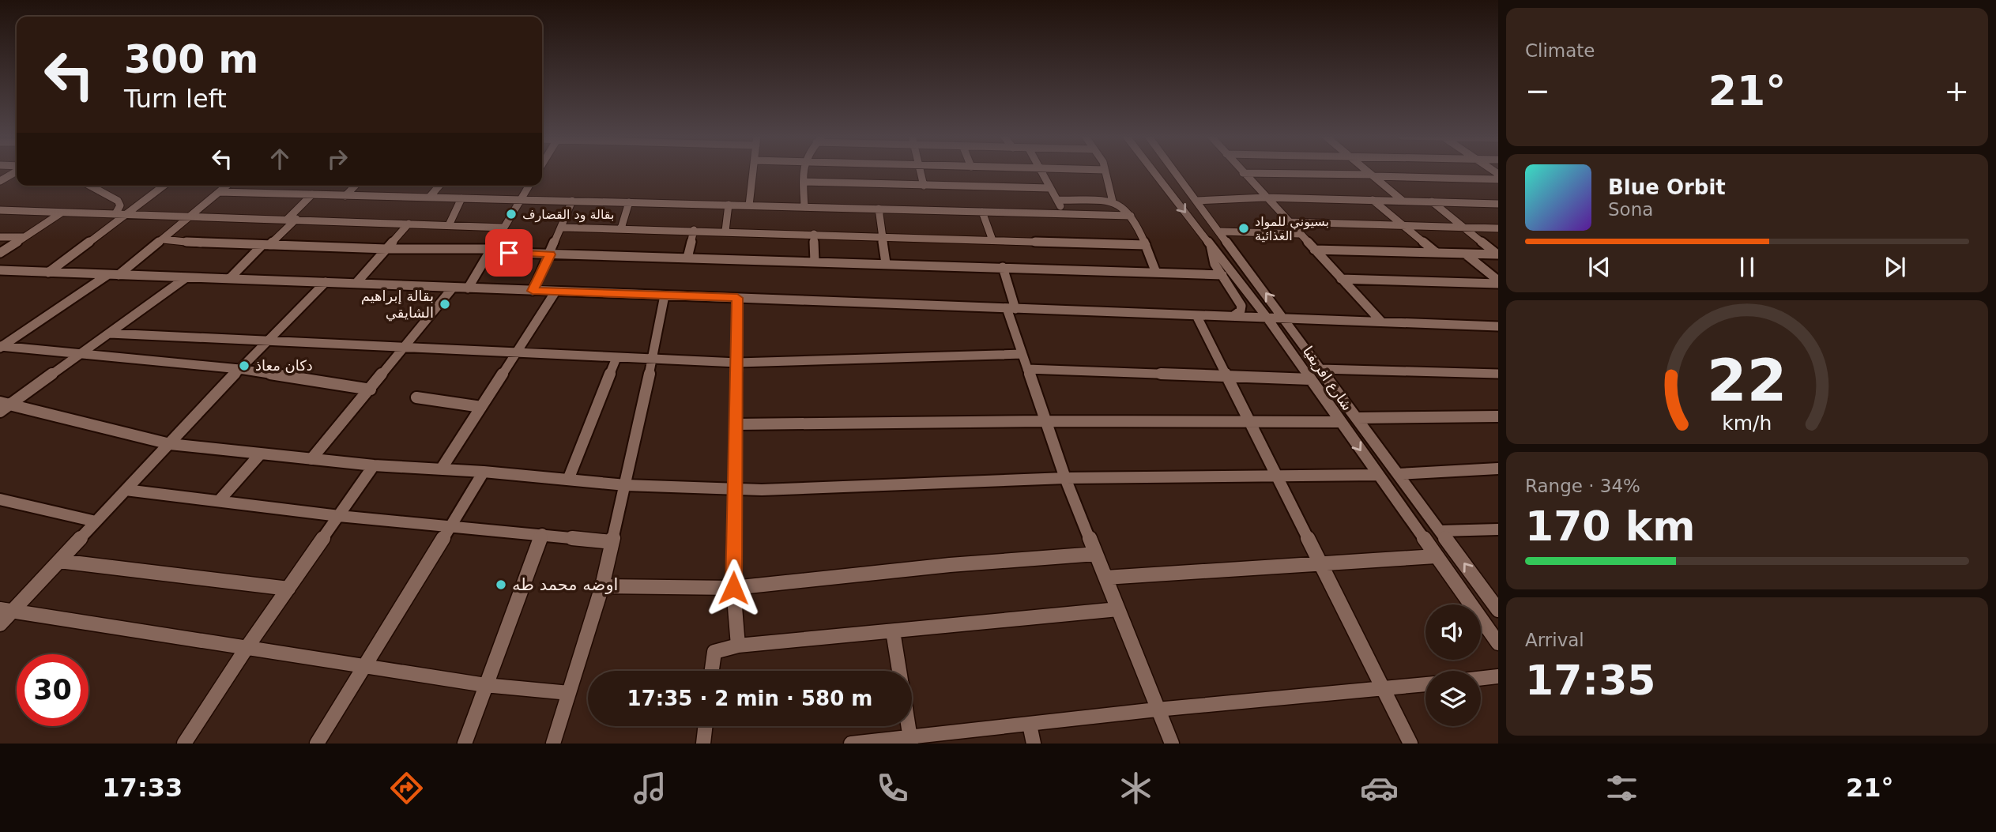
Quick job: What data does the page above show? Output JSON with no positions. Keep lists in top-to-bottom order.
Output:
{
  "streets": {
    "street": ["شارع افريقيا"]
  },
  "places": [
    "بقالة ود القضارف",
    "بسيوني للمواد الغذائية",
    "بقالة إبراهيم الشايقي",
    "دكان معاذ",
    "اوضه محمد طه"
  ],
  "page": {
    "tile": [
      "Climate",
      ["Range · 34%", "170 km"],
      ["Arrival", "17:35"]
    ],
    "turn": ["300 m", "Turn left"],
    "heat": ["−", "21°", "+"],
    "song": ["Blue Orbit", "Sona"],
    "limit": "30",
    "trip": "17:35 · 2 min · 580 m",
    "tabs": ["17:33", "21°"],
    "gauge": ["22", "km/h"]
  }
}
